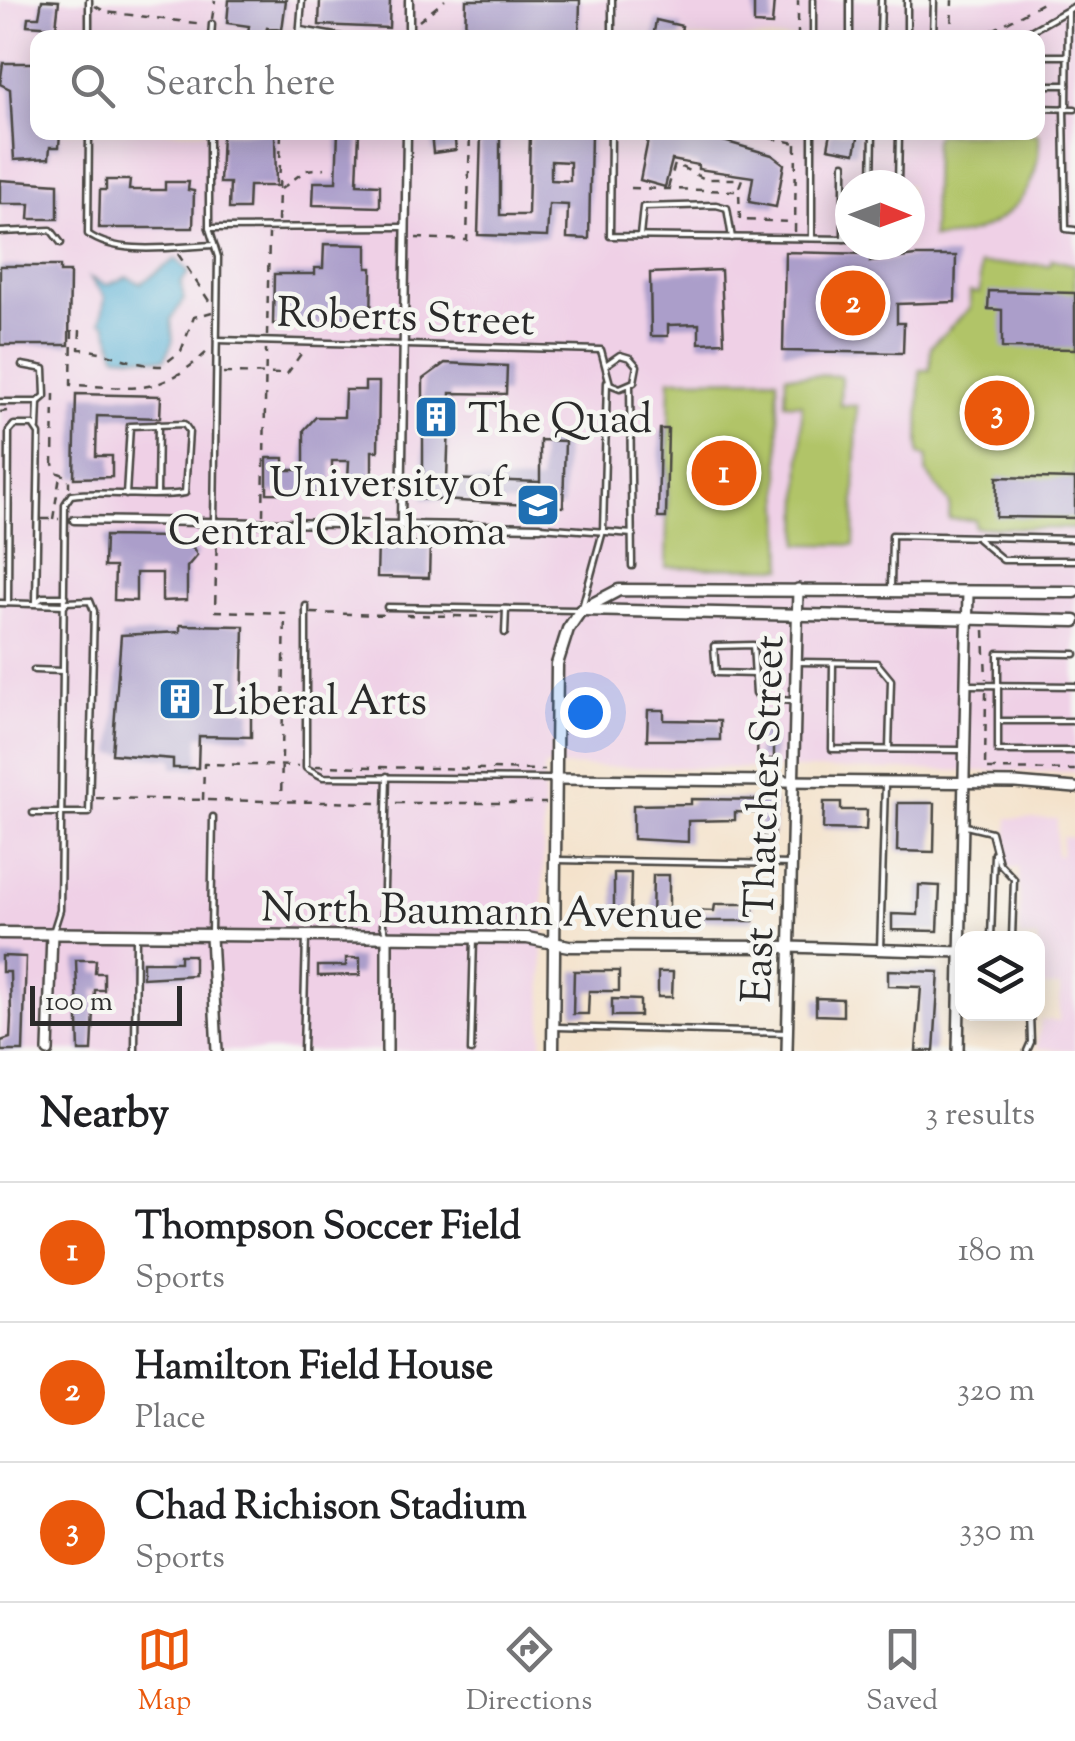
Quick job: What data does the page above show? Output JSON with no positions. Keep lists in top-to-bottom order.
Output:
{
  "streets": {
    "street": ["East Thatcher Street", "North Baumann Avenue"],
    "lane": ["Roberts Street"]
  },
  "crossings": [
    ["East Thatcher Street", "North Baumann Avenue"]
  ],
  "places": {
    "building": ["The Quad", "Liberal Arts"],
    "school or university": ["University of Central Oklahoma"]
  },
  "scale_bar": "100 m",
  "north": "right",
  "page": {
    "search": "Search here",
    "pins": ["2", "3", "1"],
    "scale": "100 m",
    "heading": ["Nearby", "3 results"],
    "list": [
      {
        "mark": "1",
        "name": "Thompson Soccer Field",
        "note": "Sports",
        "value": "180 m"
      },
      {
        "mark": "2",
        "name": "Hamilton Field House",
        "note": "Place",
        "value": "320 m"
      },
      {
        "mark": "3",
        "name": "Chad Richison Stadium",
        "note": "Sports",
        "value": "330 m"
      }
    ],
    "nav": ["Map", "Directions", "Saved"]
  }
}
